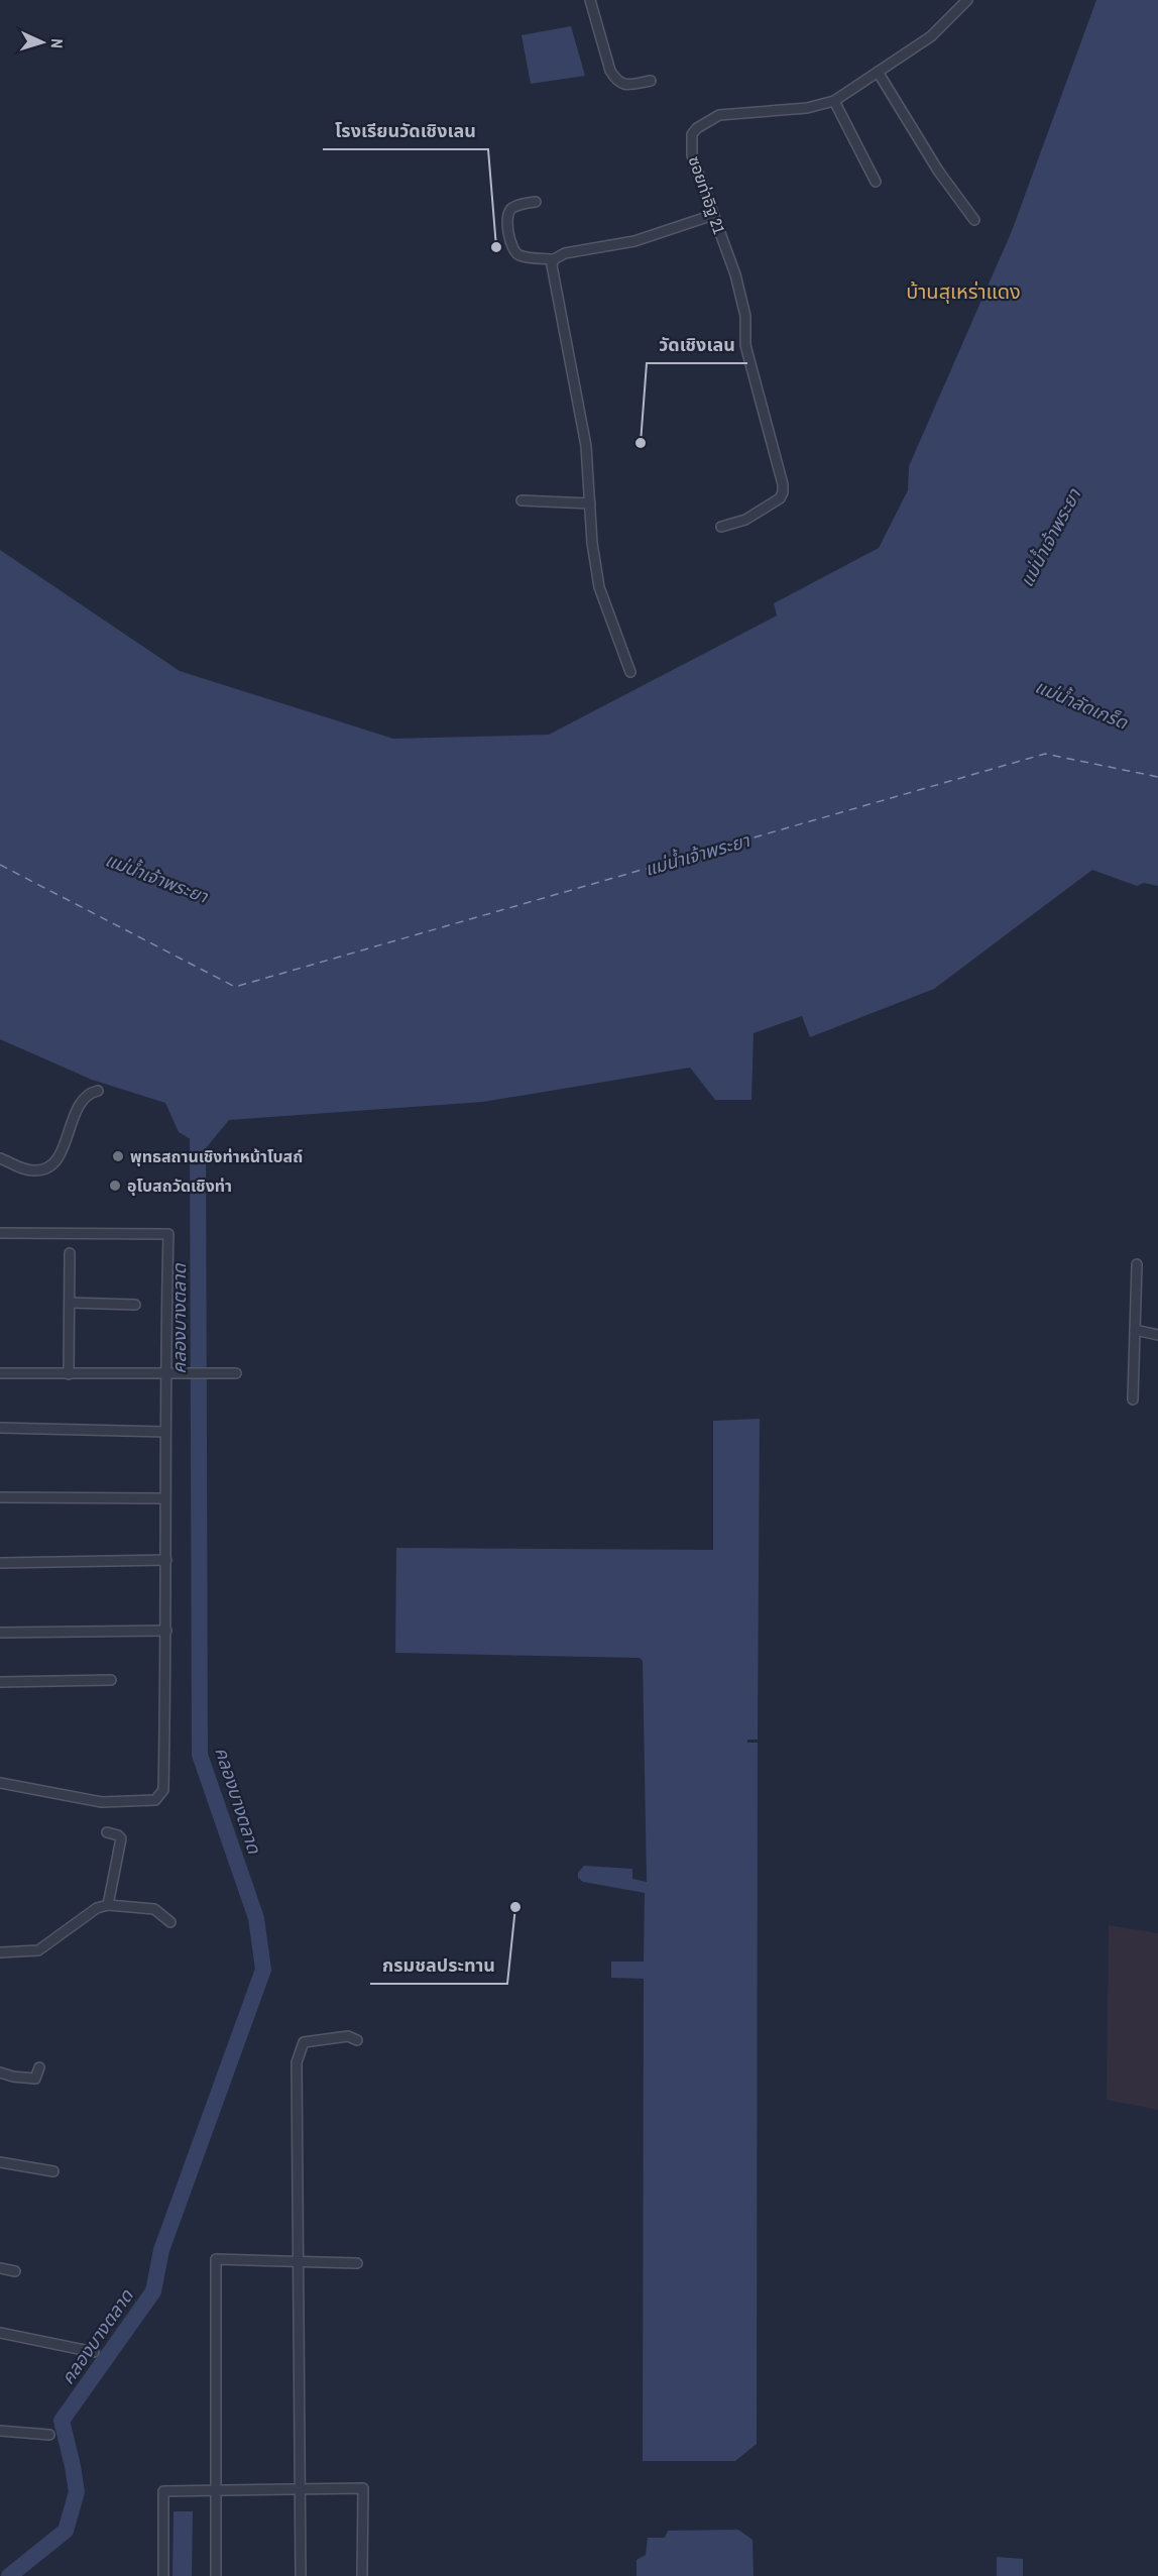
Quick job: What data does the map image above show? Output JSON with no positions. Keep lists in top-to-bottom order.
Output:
{
  "streets": {
    "street": ["ซอยท่าอิฐ 21"]
  },
  "districts": ["บ้านสุเหร่าแดง"],
  "water": ["แม่น้ำเจ้าพระยา", "แม่น้ำลัดเกร็ด", "คลองบางตลาด"],
  "places": [
    "โรงเรียนวัดเชิงเลน",
    "วัดเชิงเลน",
    "พุทธสถานเชิงท่าหน้าโบสถ์",
    "อุโบสถวัดเชิงท่า",
    "กรมชลประทาน"
  ],
  "north": "right"
}
